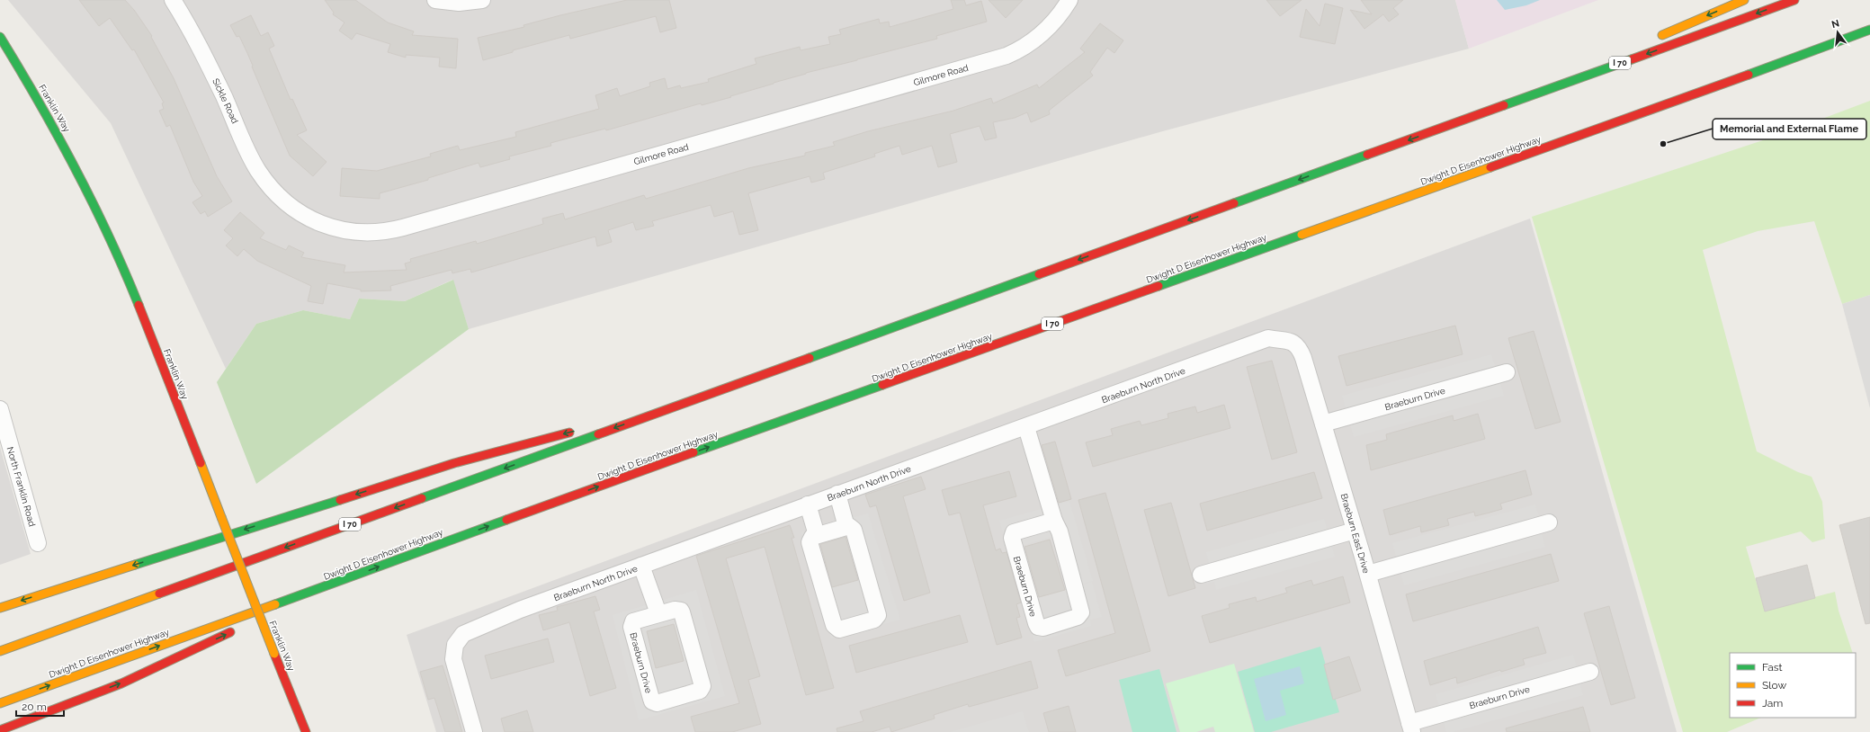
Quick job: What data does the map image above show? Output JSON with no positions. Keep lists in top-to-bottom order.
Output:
{
  "streets": {
    "main road": ["I 70", "Franklin Way", "Dwight D Eisenhower Highway"],
    "street": [
      "Gilmore Road",
      "Sickle Road",
      "Braeburn North Drive",
      "Braeburn Drive",
      "North Franklin Road",
      "Braeburn East Drive"
    ]
  },
  "crossings": [
    ["Gilmore Road", "Sickle Road"],
    ["Braeburn North Drive", "Braeburn Drive"],
    ["Braeburn North Drive", "Braeburn East Drive"],
    ["Braeburn Drive", "Braeburn East Drive"]
  ],
  "places": ["Memorial and External Flame"],
  "legend": ["Fast", "Slow", "Jam"],
  "scale_bar": "20 m",
  "north": "top"
}
